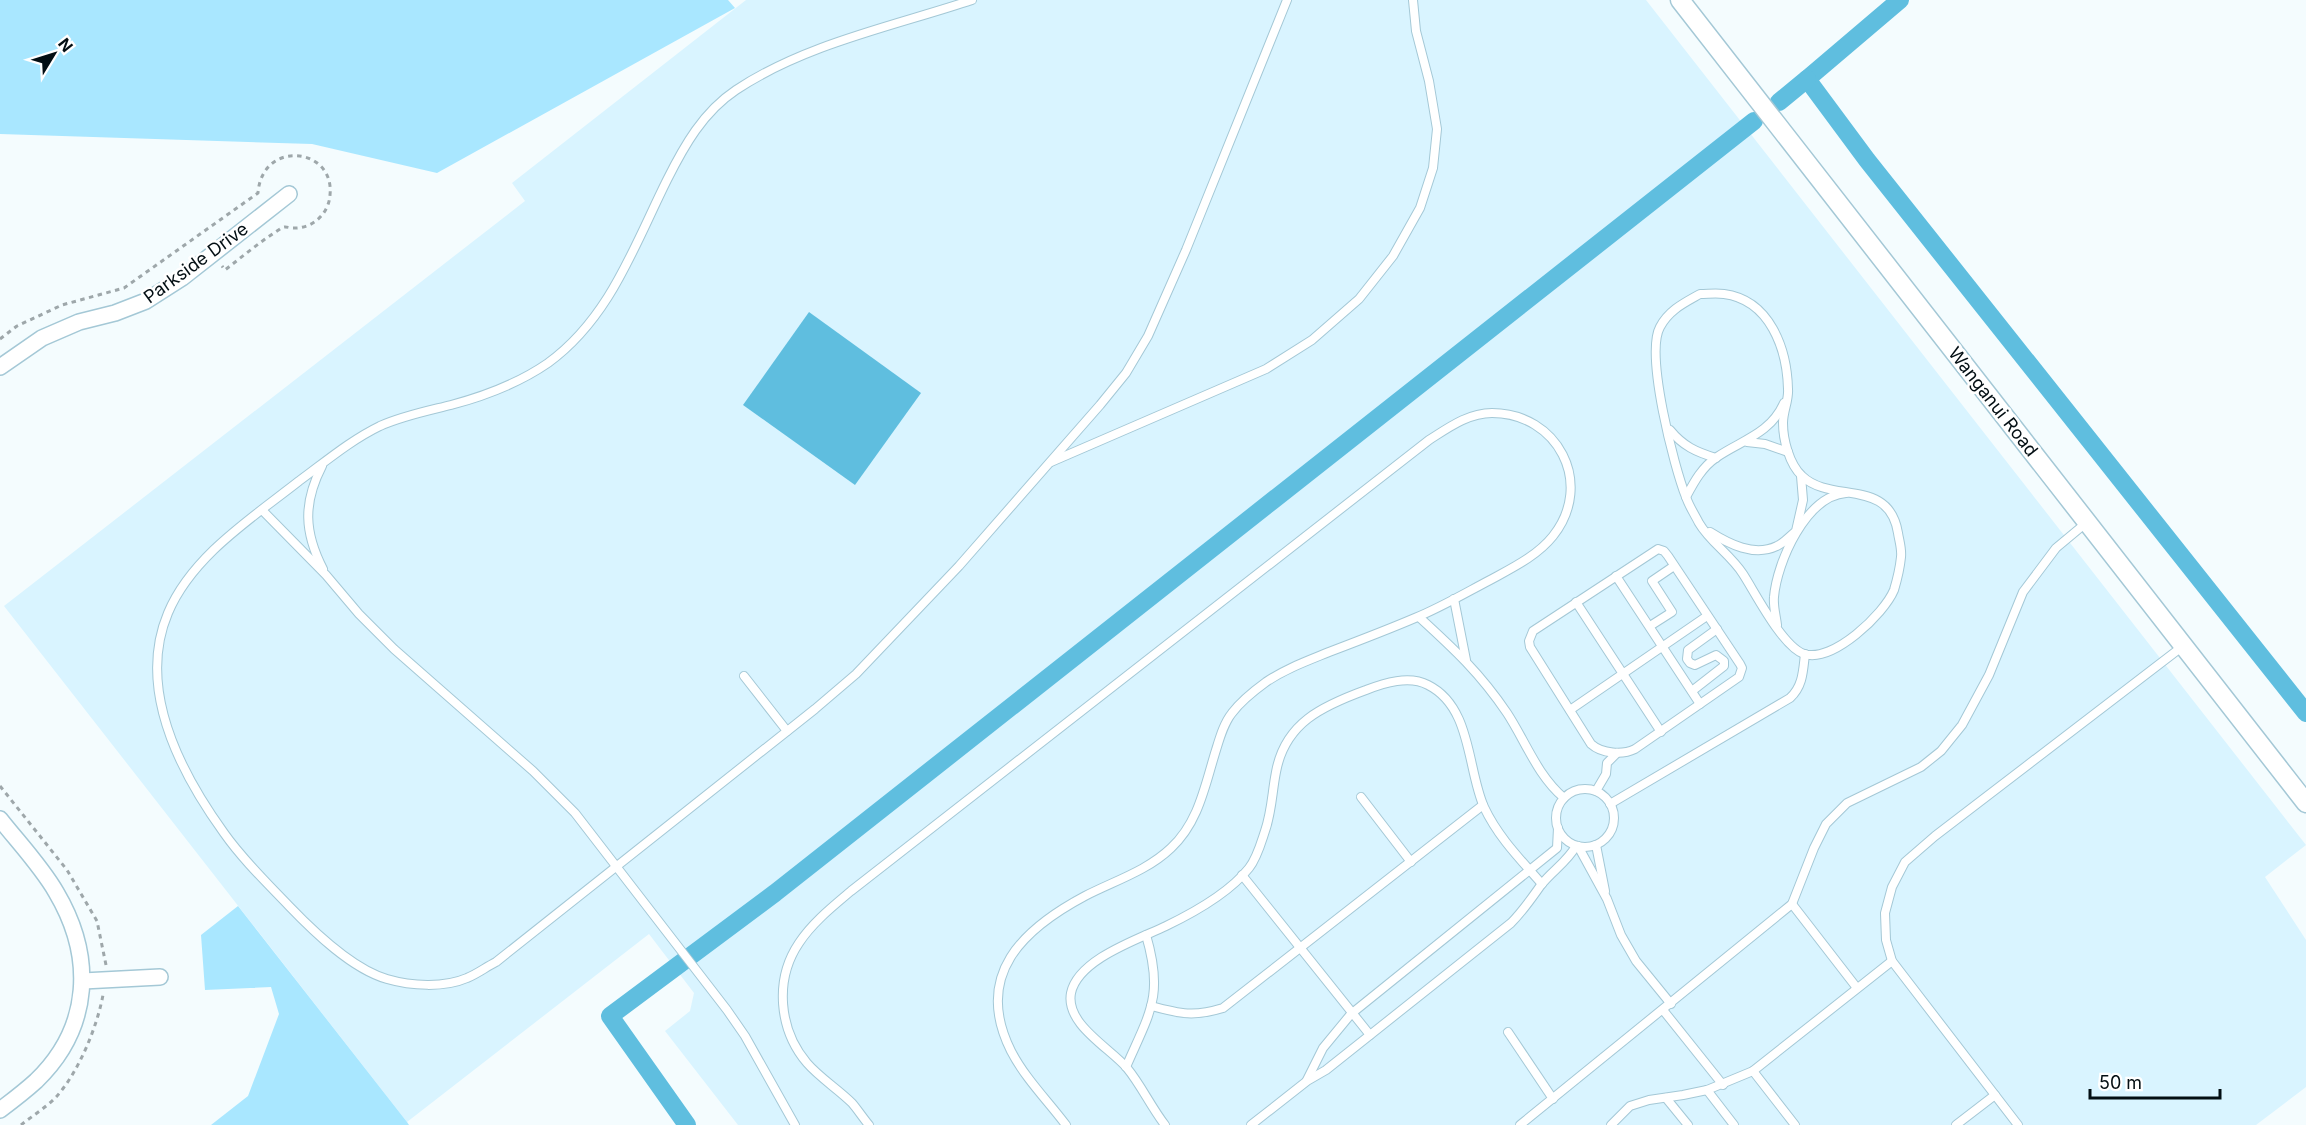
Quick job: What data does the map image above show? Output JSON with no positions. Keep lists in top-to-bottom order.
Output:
{
  "streets": {
    "street": ["Parkside Drive", "Wanganui Road"]
  },
  "scale_bar": "50 m",
  "north": "top right"
}
